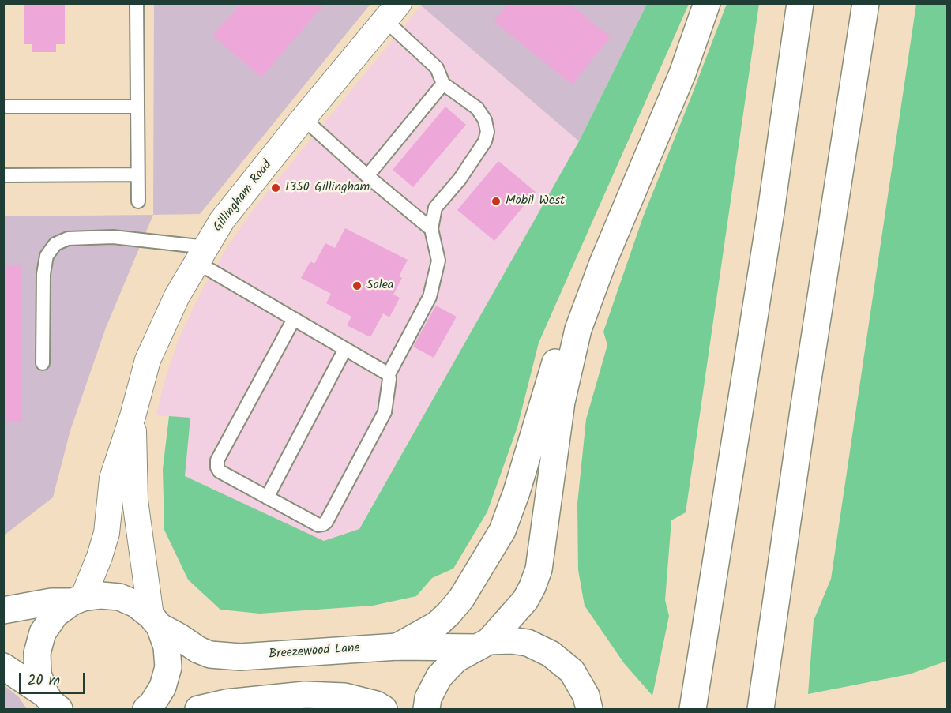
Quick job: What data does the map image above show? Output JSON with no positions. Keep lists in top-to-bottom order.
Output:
{
  "streets": {
    "main road": ["Breezewood Lane"],
    "street": ["Gillingham Road"]
  },
  "crossings": [
    ["Gillingham Road", "Breezewood Lane"]
  ],
  "places": ["1350 Gillingham", "Mobil West", "Solea"],
  "scale_bar": "20 m"
}
